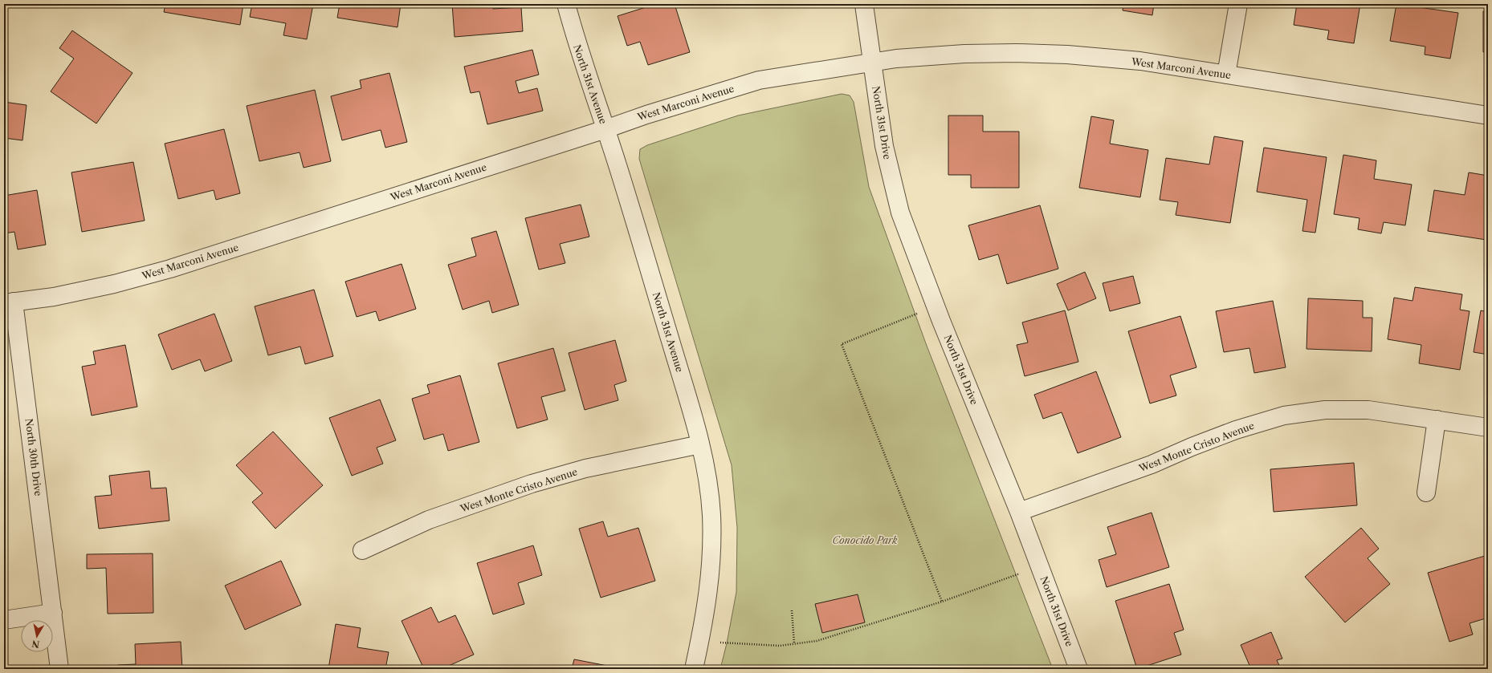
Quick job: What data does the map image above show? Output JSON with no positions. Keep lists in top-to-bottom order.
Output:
{
  "streets": {
    "street": [
      "West Marconi Avenue",
      "North 31st Avenue",
      "North 31st Drive",
      "West Monte Cristo Avenue",
      "North 30th Drive"
    ]
  },
  "crossings": [
    ["West Marconi Avenue", "North 31st Avenue"],
    ["West Marconi Avenue", "North 31st Drive"],
    ["West Marconi Avenue", "North 30th Drive"],
    ["North 31st Avenue", "West Monte Cristo Avenue"],
    ["North 31st Drive", "West Monte Cristo Avenue"]
  ],
  "parks": ["Conocido Park"],
  "north": "bottom"
}
